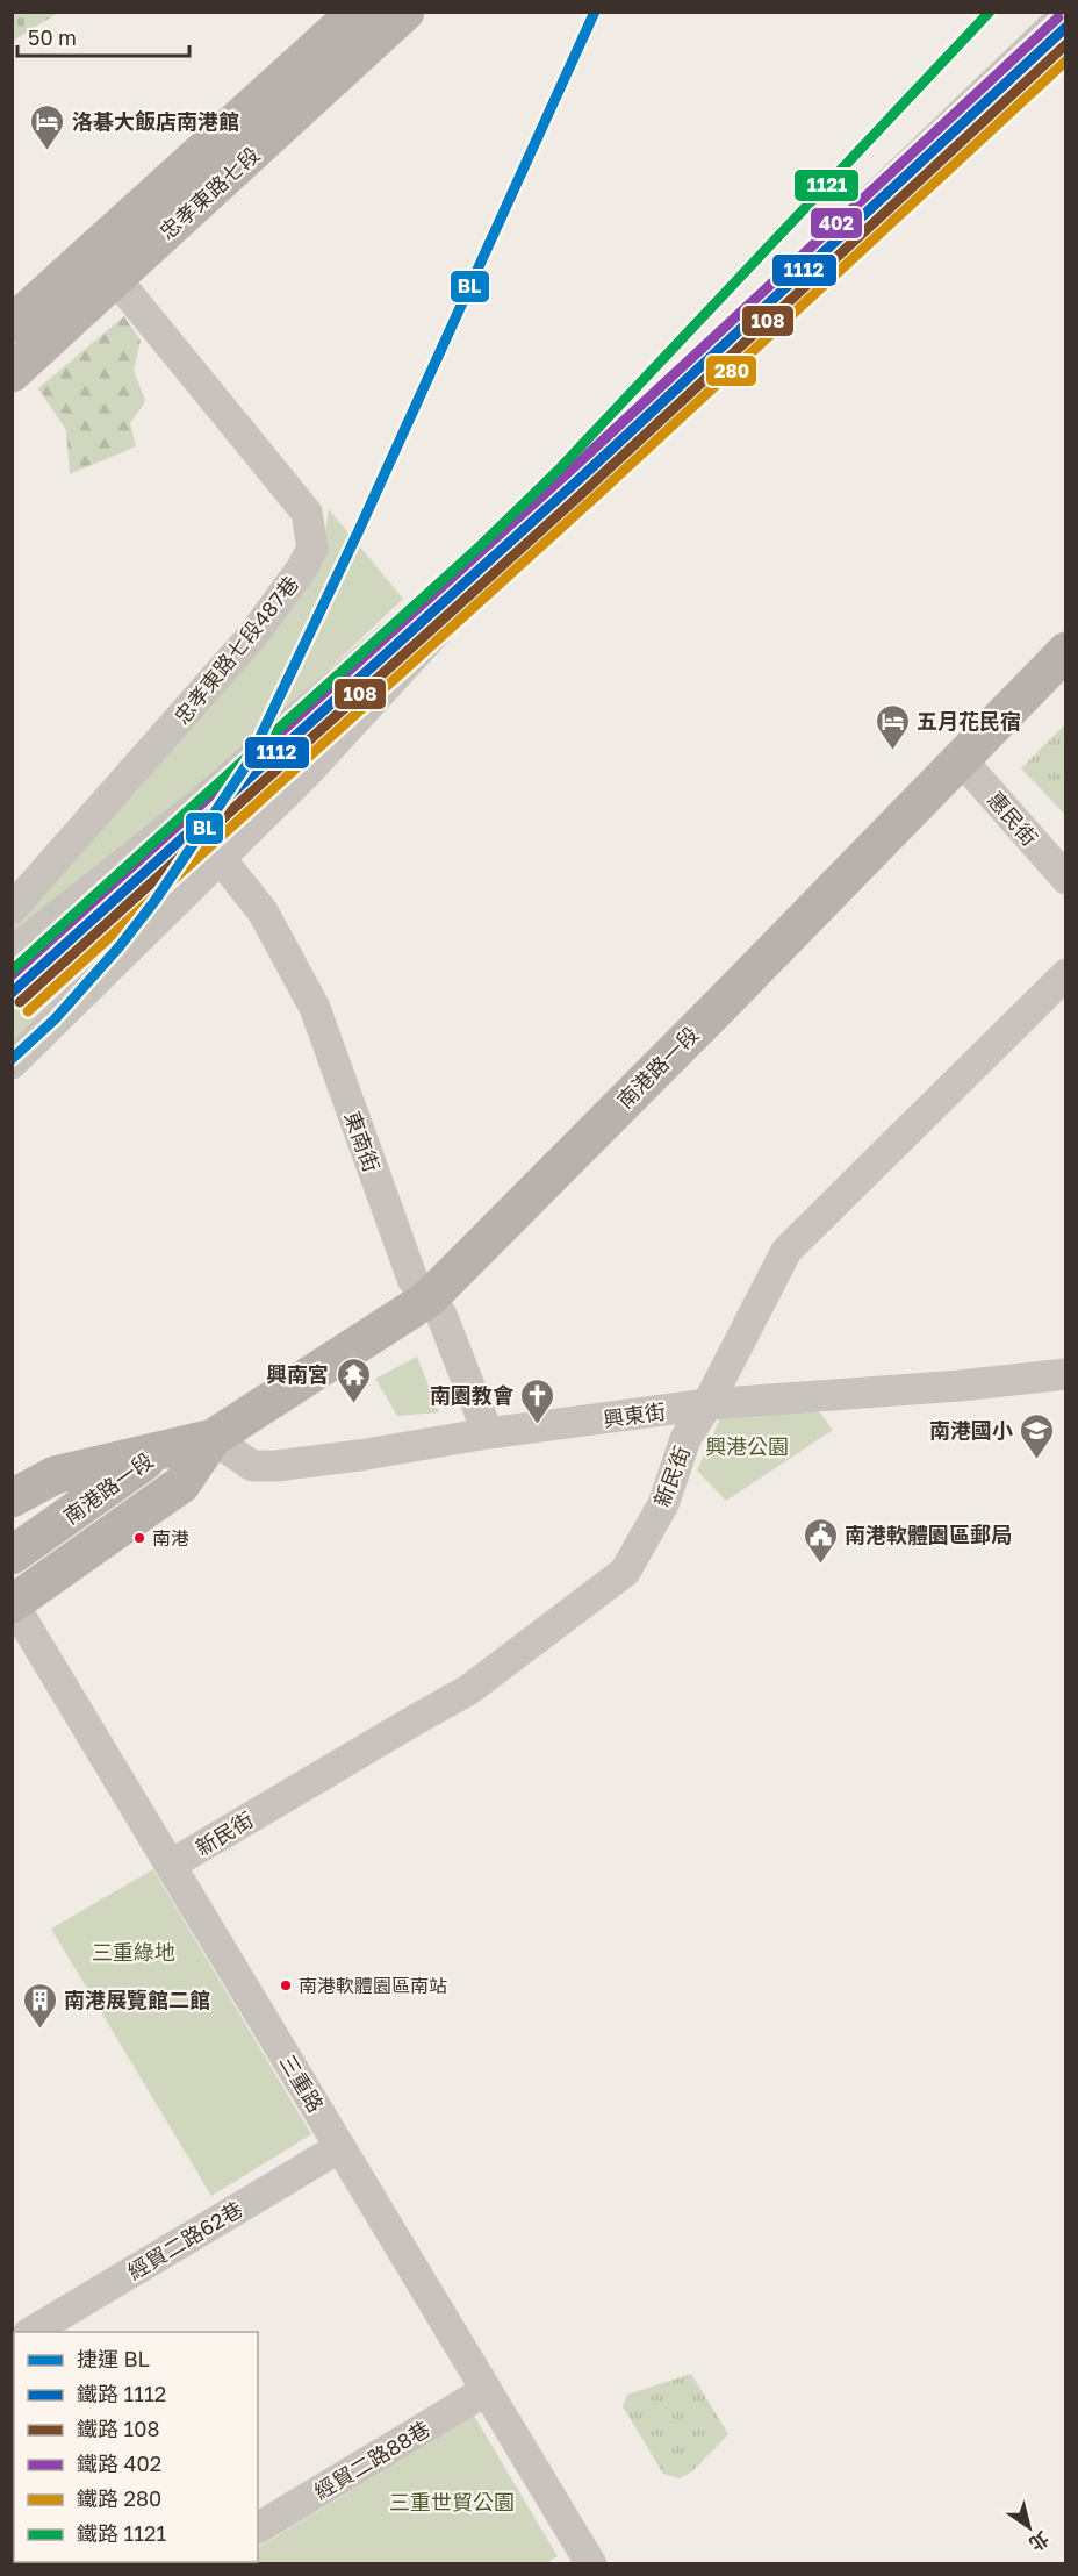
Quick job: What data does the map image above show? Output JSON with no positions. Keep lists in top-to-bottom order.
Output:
{
  "streets": {
    "main road": ["忠孝東路七段", "南港路一段"],
    "street": [
      "忠孝東路七段487巷",
      "惠民街",
      "東南街",
      "興東街",
      "新民街",
      "三重路",
      "經貿二路62巷",
      "經貿二路88巷"
    ]
  },
  "crossings": [
    ["忠孝東路七段", "忠孝東路七段487巷"],
    ["惠民街", "南港路一段"],
    ["南港路一段", "東南街"],
    ["南港路一段", "興東街"],
    ["南港路一段", "三重路"],
    ["東南街", "興東街"],
    ["興東街", "新民街"],
    ["新民街", "三重路"],
    ["三重路", "經貿二路62巷"],
    ["三重路", "經貿二路88巷"]
  ],
  "parks": ["興港公園", "三重綠地", "三重世貿公園"],
  "places": {
    "hotel": ["洛碁大飯店南港館", "五月花民宿"],
    "temple": ["興南宮"],
    "church": ["南園教會"],
    "school or university": ["南港國小"],
    "other": ["南港", "南港軟體園區南站"],
    "public building": ["南港軟體園區郵局"],
    "building": ["南港展覽館二館"]
  },
  "lines": [
    "metro line BL",
    "rail line 1121",
    "rail line 402",
    "rail line 1112",
    "rail line 108",
    "rail line 280"
  ],
  "legend": [
    "捷運 BL",
    "鐵路 1112",
    "鐵路 108",
    "鐵路 402",
    "鐵路 280",
    "鐵路 1121"
  ],
  "scale_bar": "50 m",
  "north": "bottom right"
}
